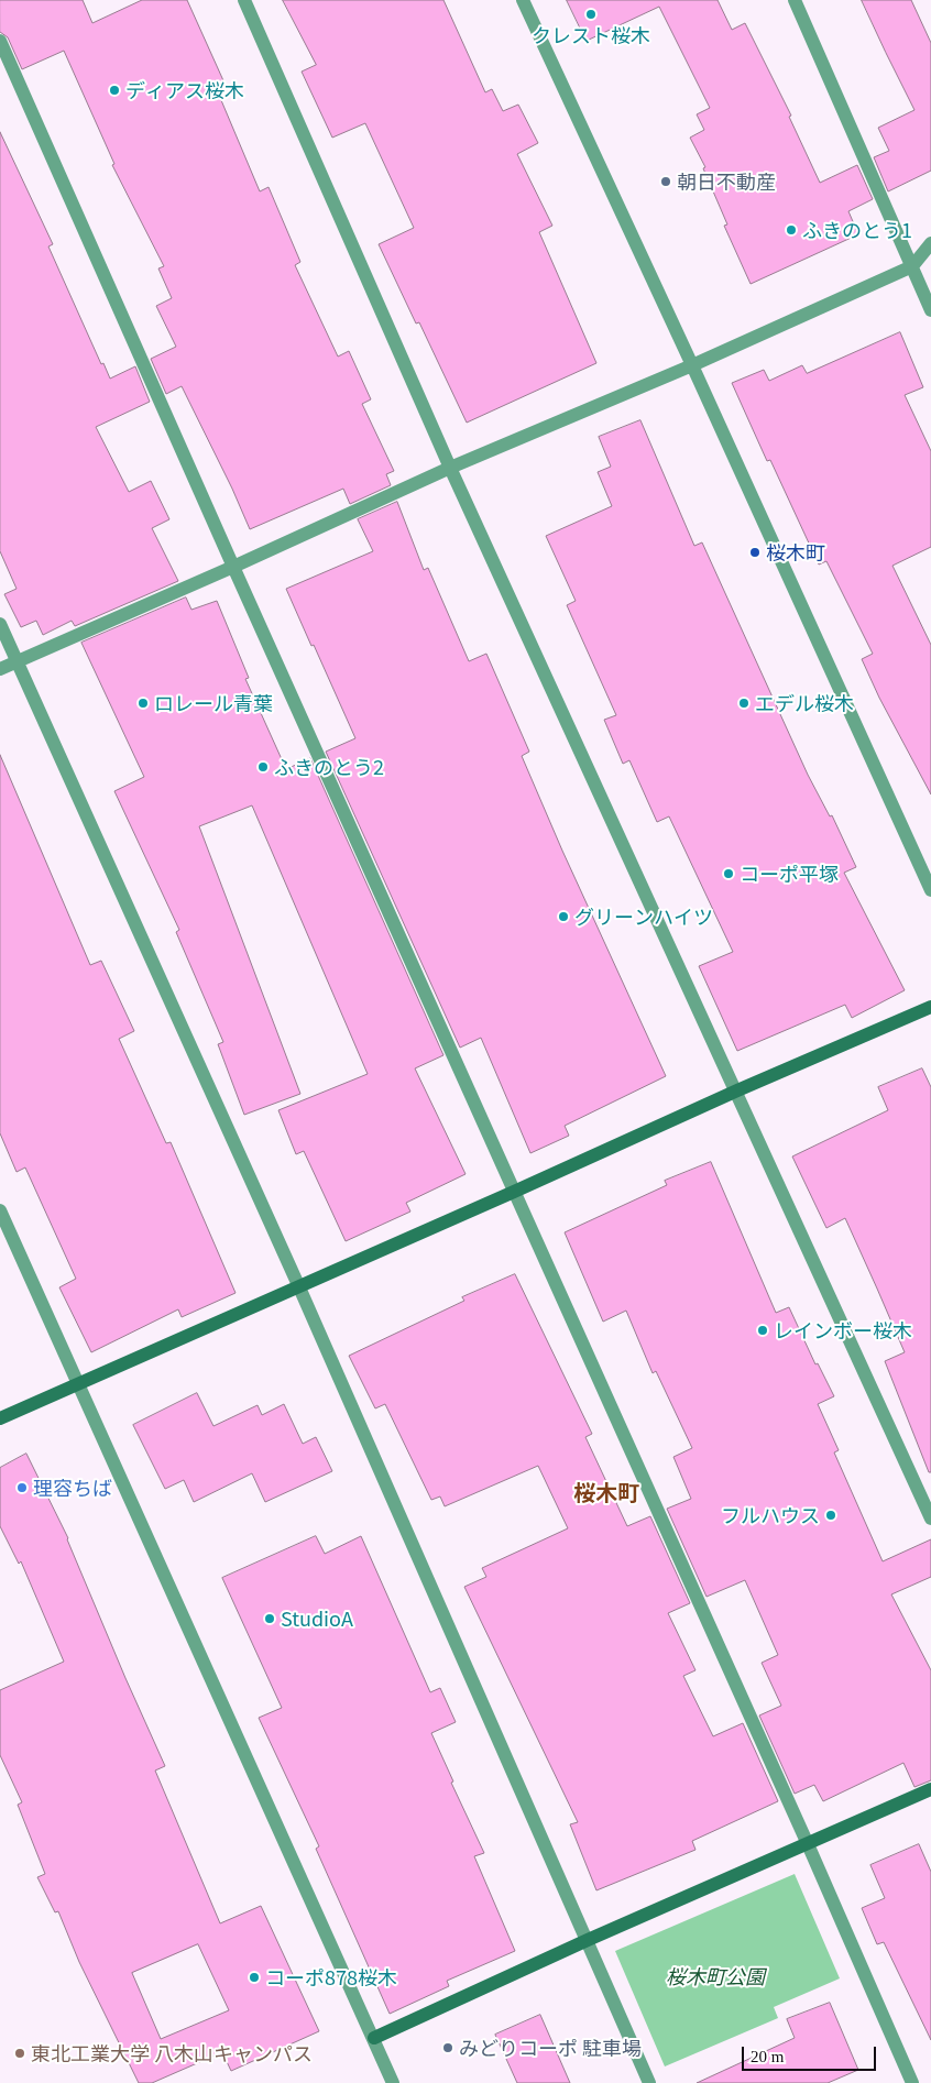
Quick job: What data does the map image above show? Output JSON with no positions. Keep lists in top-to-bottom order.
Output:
{
  "districts": ["桜木町"],
  "parks": ["桜木町公園"],
  "places": [
    "クレスト桜木",
    "ディアス桜木",
    "朝日不動産",
    "ふきのとう1",
    "桜木町",
    "ロレール青葉",
    "エデル桜木",
    "ふきのとう2",
    "コーポ平塚",
    "グリーンハイツ",
    "レインボー桜木",
    "理容ちば",
    "フルハウス",
    "StudioA",
    "コーポ878桜木",
    "みどりコーポ 駐車場",
    "東北工業大学 八木山キャンパス"
  ],
  "scale_bar": "20 m"
}
